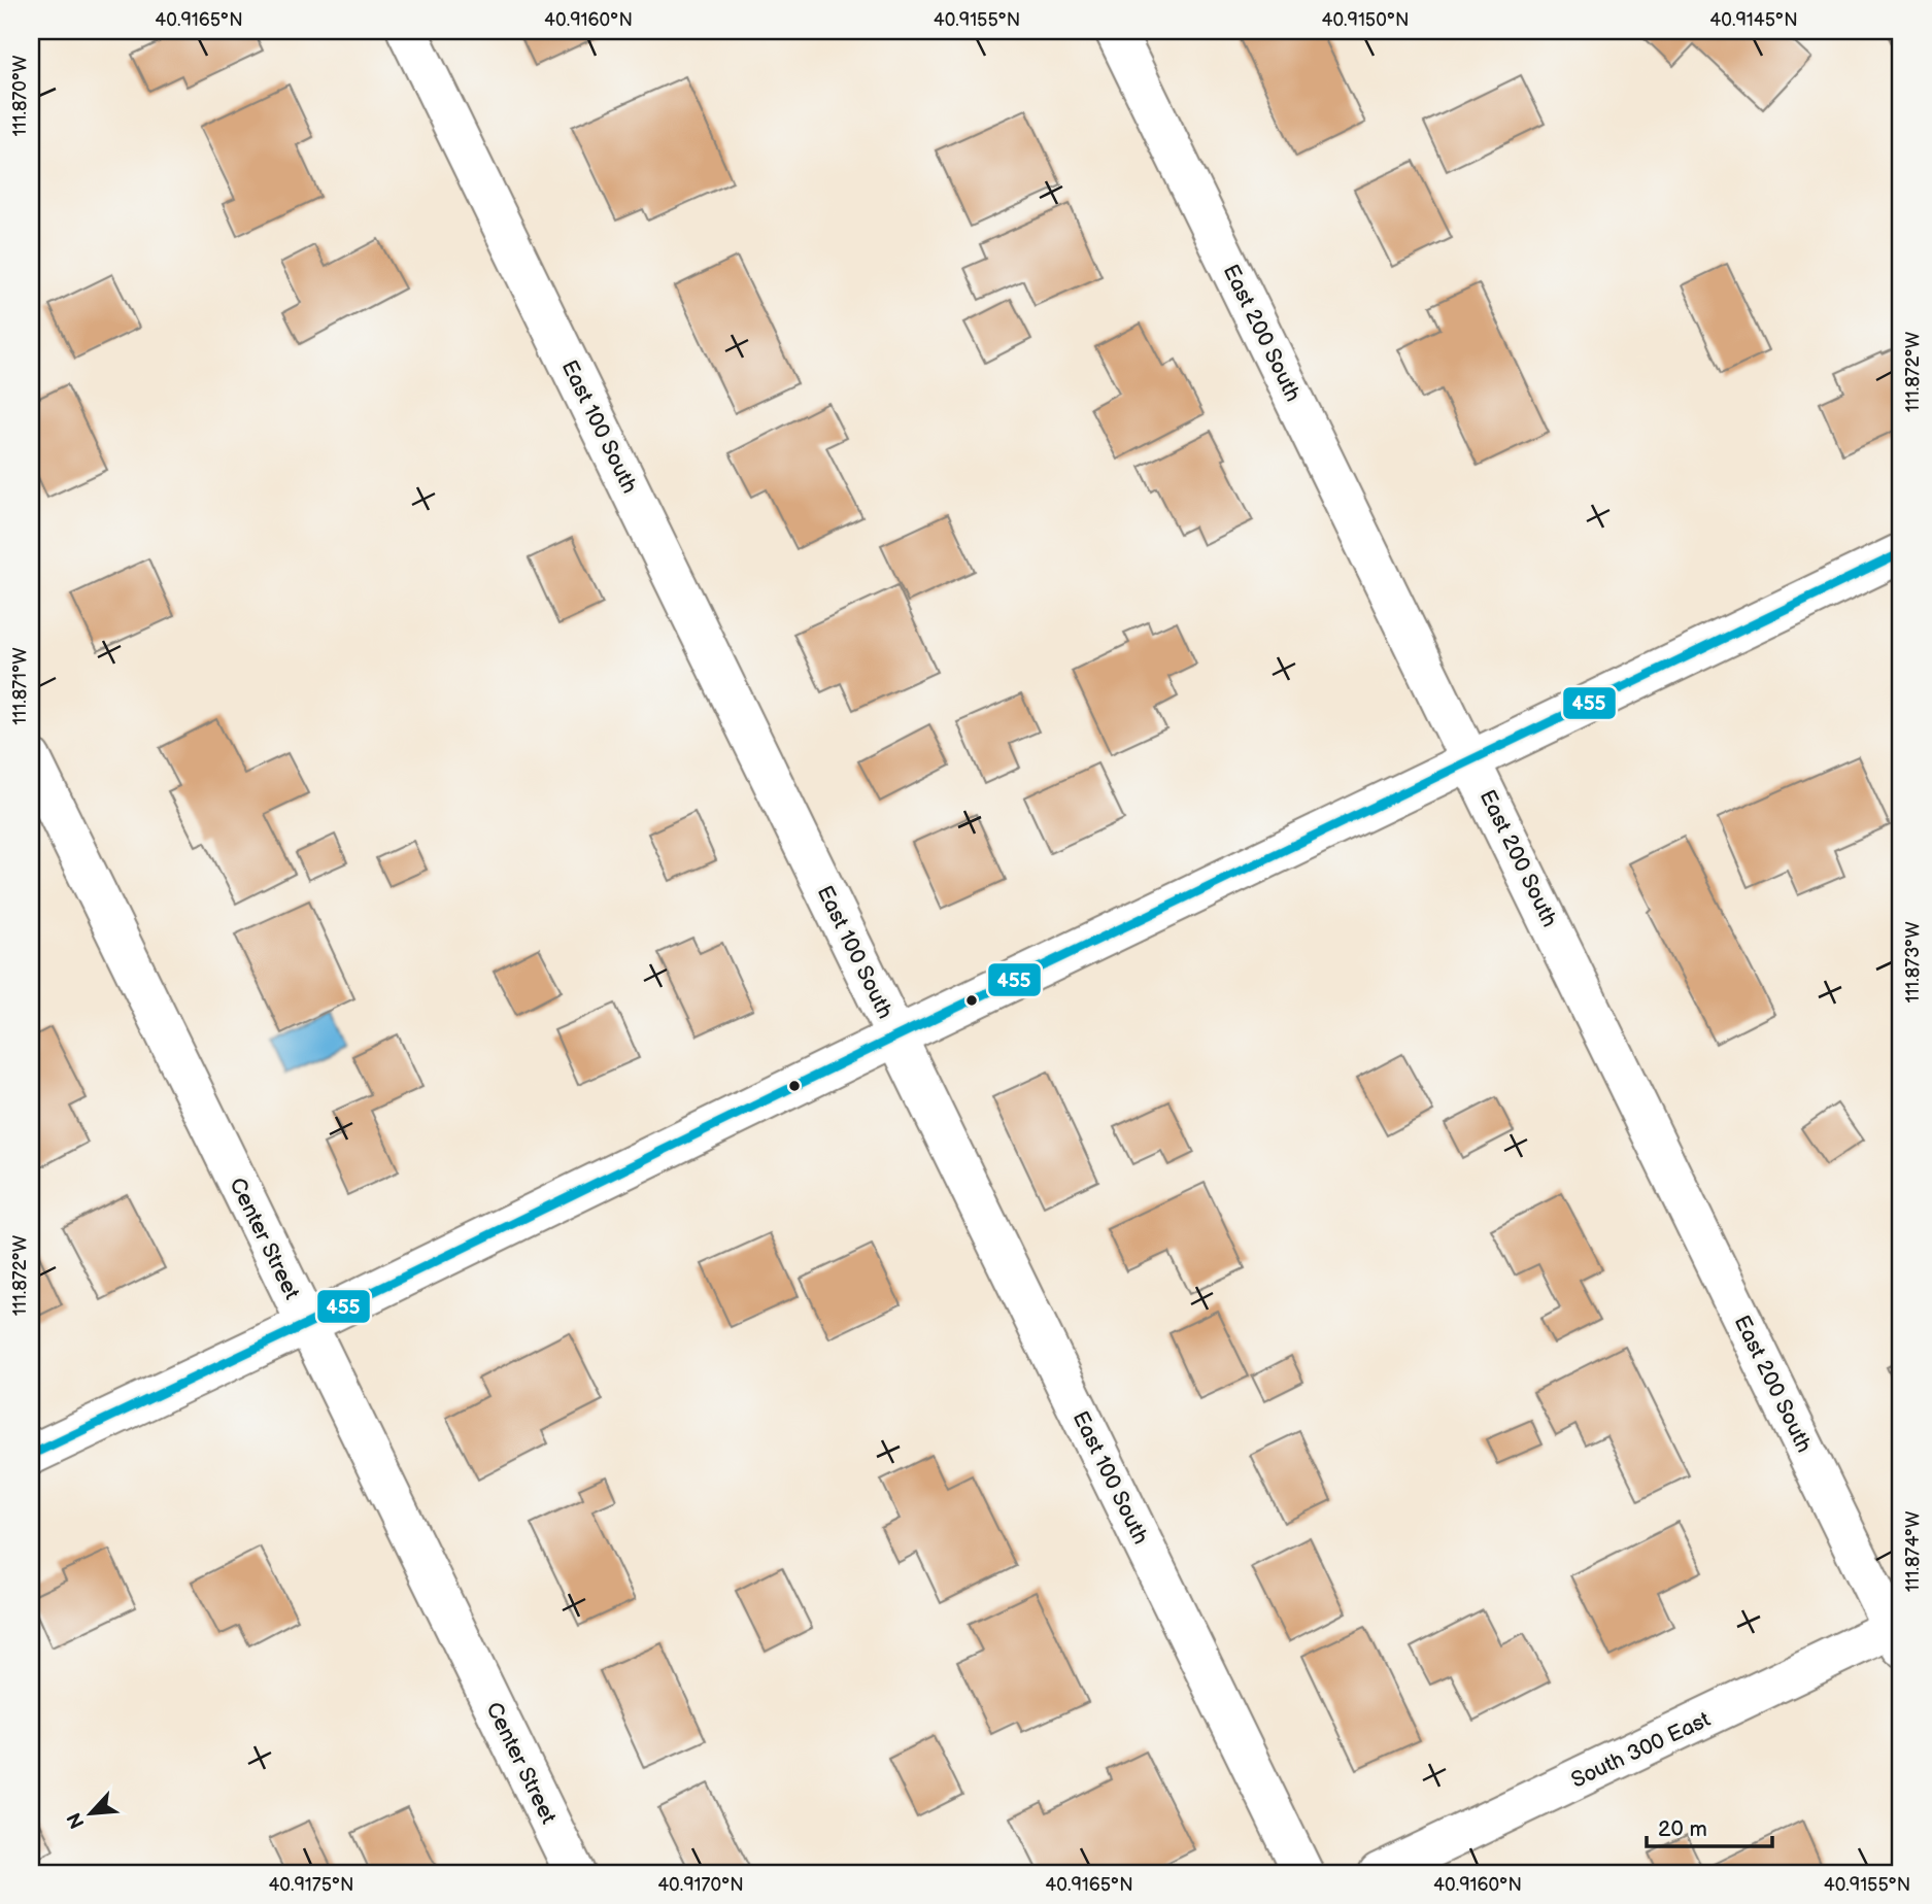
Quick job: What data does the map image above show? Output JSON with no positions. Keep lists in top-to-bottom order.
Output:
{
  "streets": {
    "street": [
      "East 200 South",
      "East 100 South",
      "Center Street",
      "South 300 East"
    ]
  },
  "crossings": [
    ["East 200 South", "South 300 East"]
  ],
  "lines": ["transit line 455"],
  "scale_bar": "20 m",
  "north": "bottom left",
  "coordinates": [
    "40.9165°N",
    "40.9160°N",
    "40.9155°N",
    "40.9150°N",
    "40.9145°N",
    "111.870°W",
    "111.872°W",
    "111.871°W",
    "111.873°W",
    "111.874°W",
    "40.9175°N",
    "40.9170°N"
  ]
}
